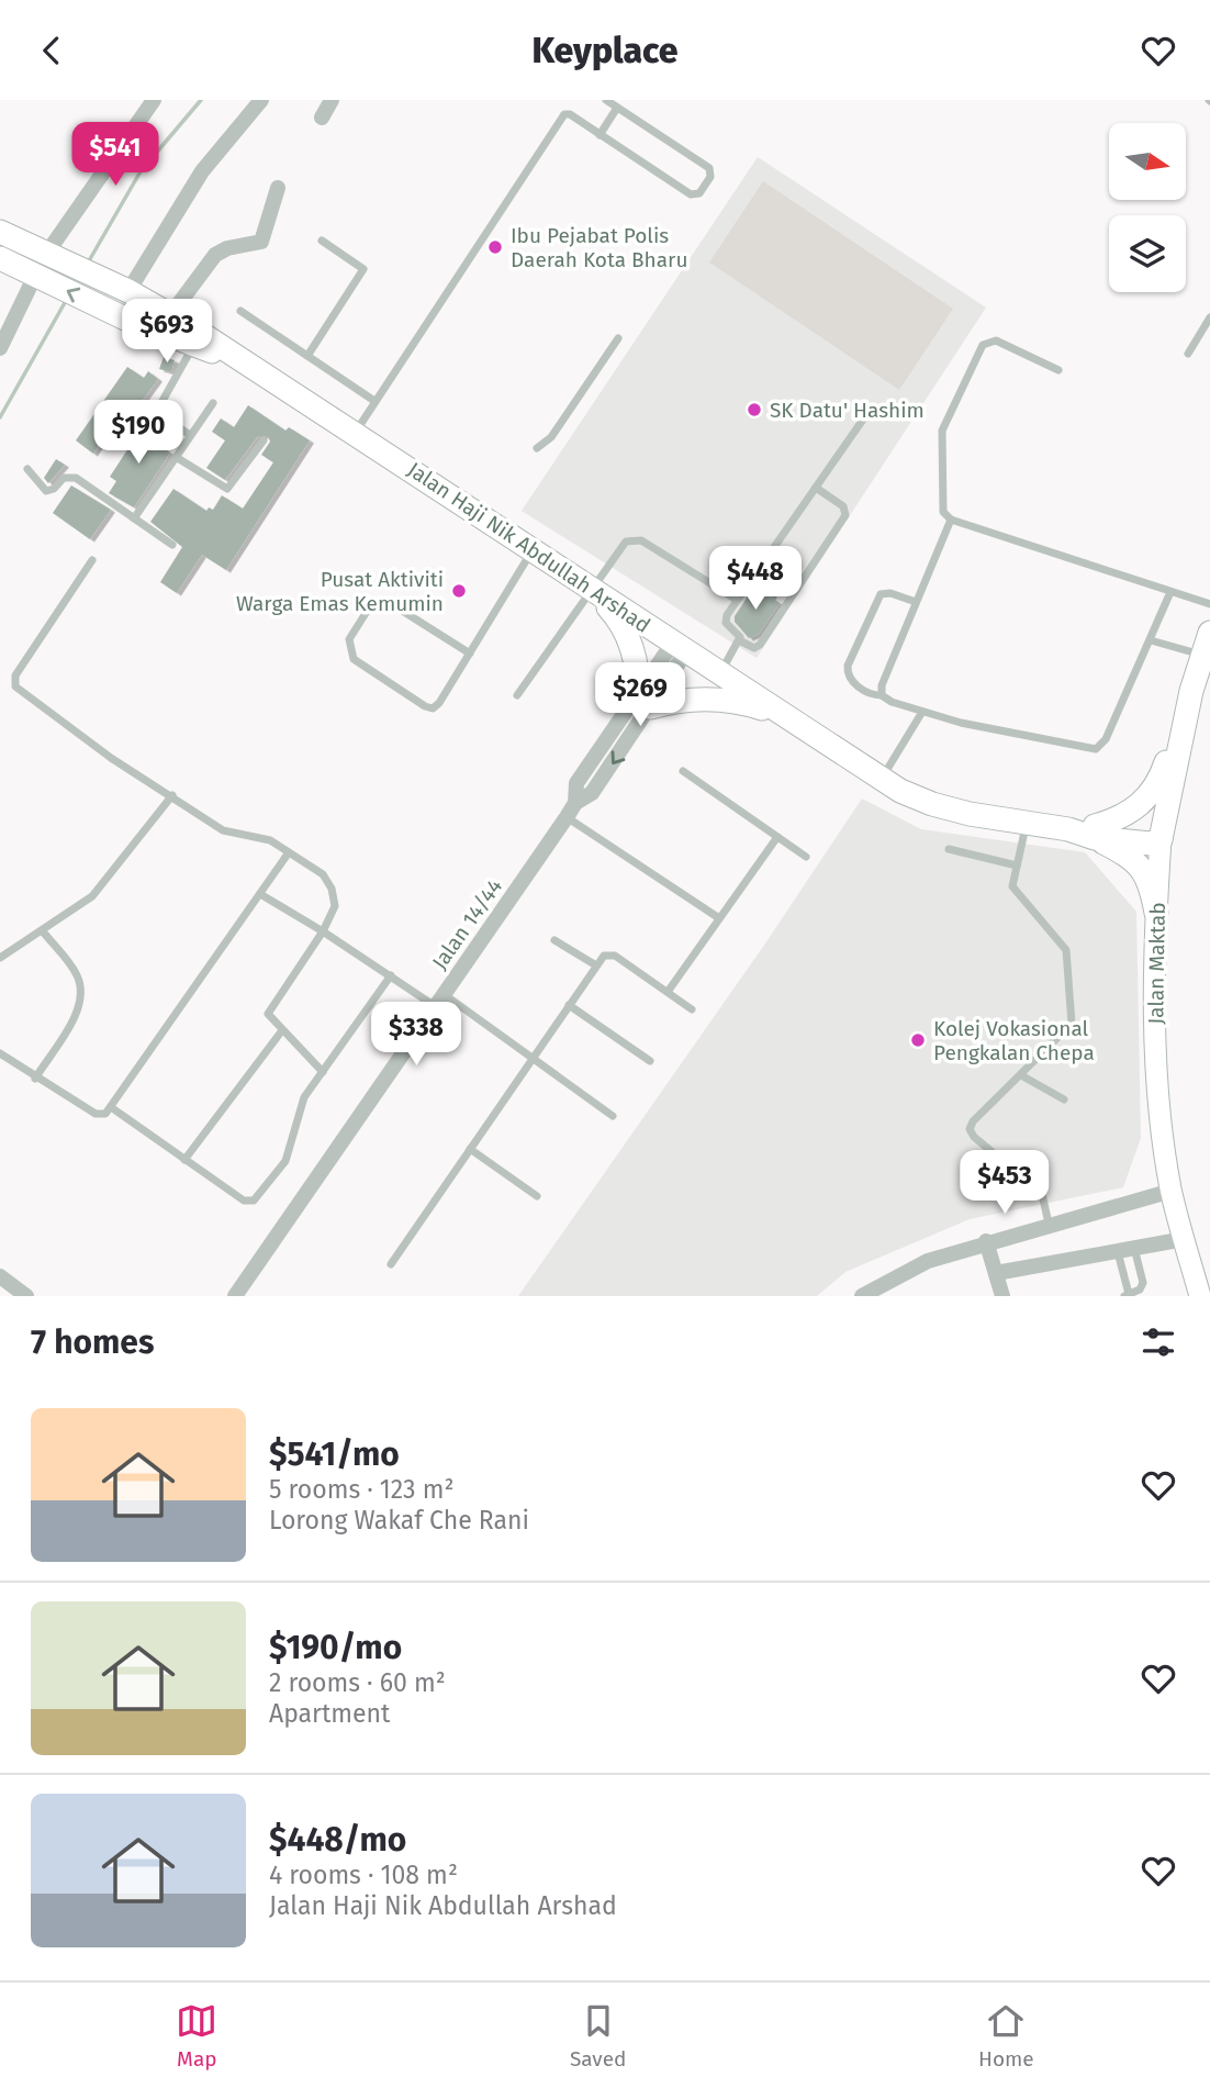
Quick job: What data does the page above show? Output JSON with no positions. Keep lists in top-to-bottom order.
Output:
{
  "streets": {
    "main road": ["Jalan Haji Nik Abdullah Arshad", "Jalan Maktab"],
    "street": ["Jalan 14/44"]
  },
  "crossings": [
    ["Jalan Haji Nik Abdullah Arshad", "Jalan 14/44"],
    ["Jalan Haji Nik Abdullah Arshad", "Jalan Maktab"]
  ],
  "places": [
    "Ibu Pejabat Polis Daerah Kota Bharu",
    "SK Datu' Hashim",
    "Pusat Aktiviti Warga Emas Kemumin",
    "Kolej Vokasional Pengkalan Chepa"
  ],
  "north": "right",
  "page": {
    "header": "Keyplace",
    "price": [
      "$541",
      "$693",
      "$190",
      "$448",
      "$269",
      "$338",
      "$453"
    ],
    "heading": "7 homes",
    "list": [
      {
        "name": "$541/mo",
        "note": "5 rooms · 123 m² · Lorong Wakaf Che Rani"
      },
      {
        "name": "$190/mo",
        "note": "2 rooms · 60 m² · Apartment"
      },
      {
        "name": "$448/mo",
        "note": "4 rooms · 108 m² · Jalan Haji Nik Abdullah Arshad"
      }
    ],
    "tabs": ["Map", "Saved", "Home"]
  }
}
